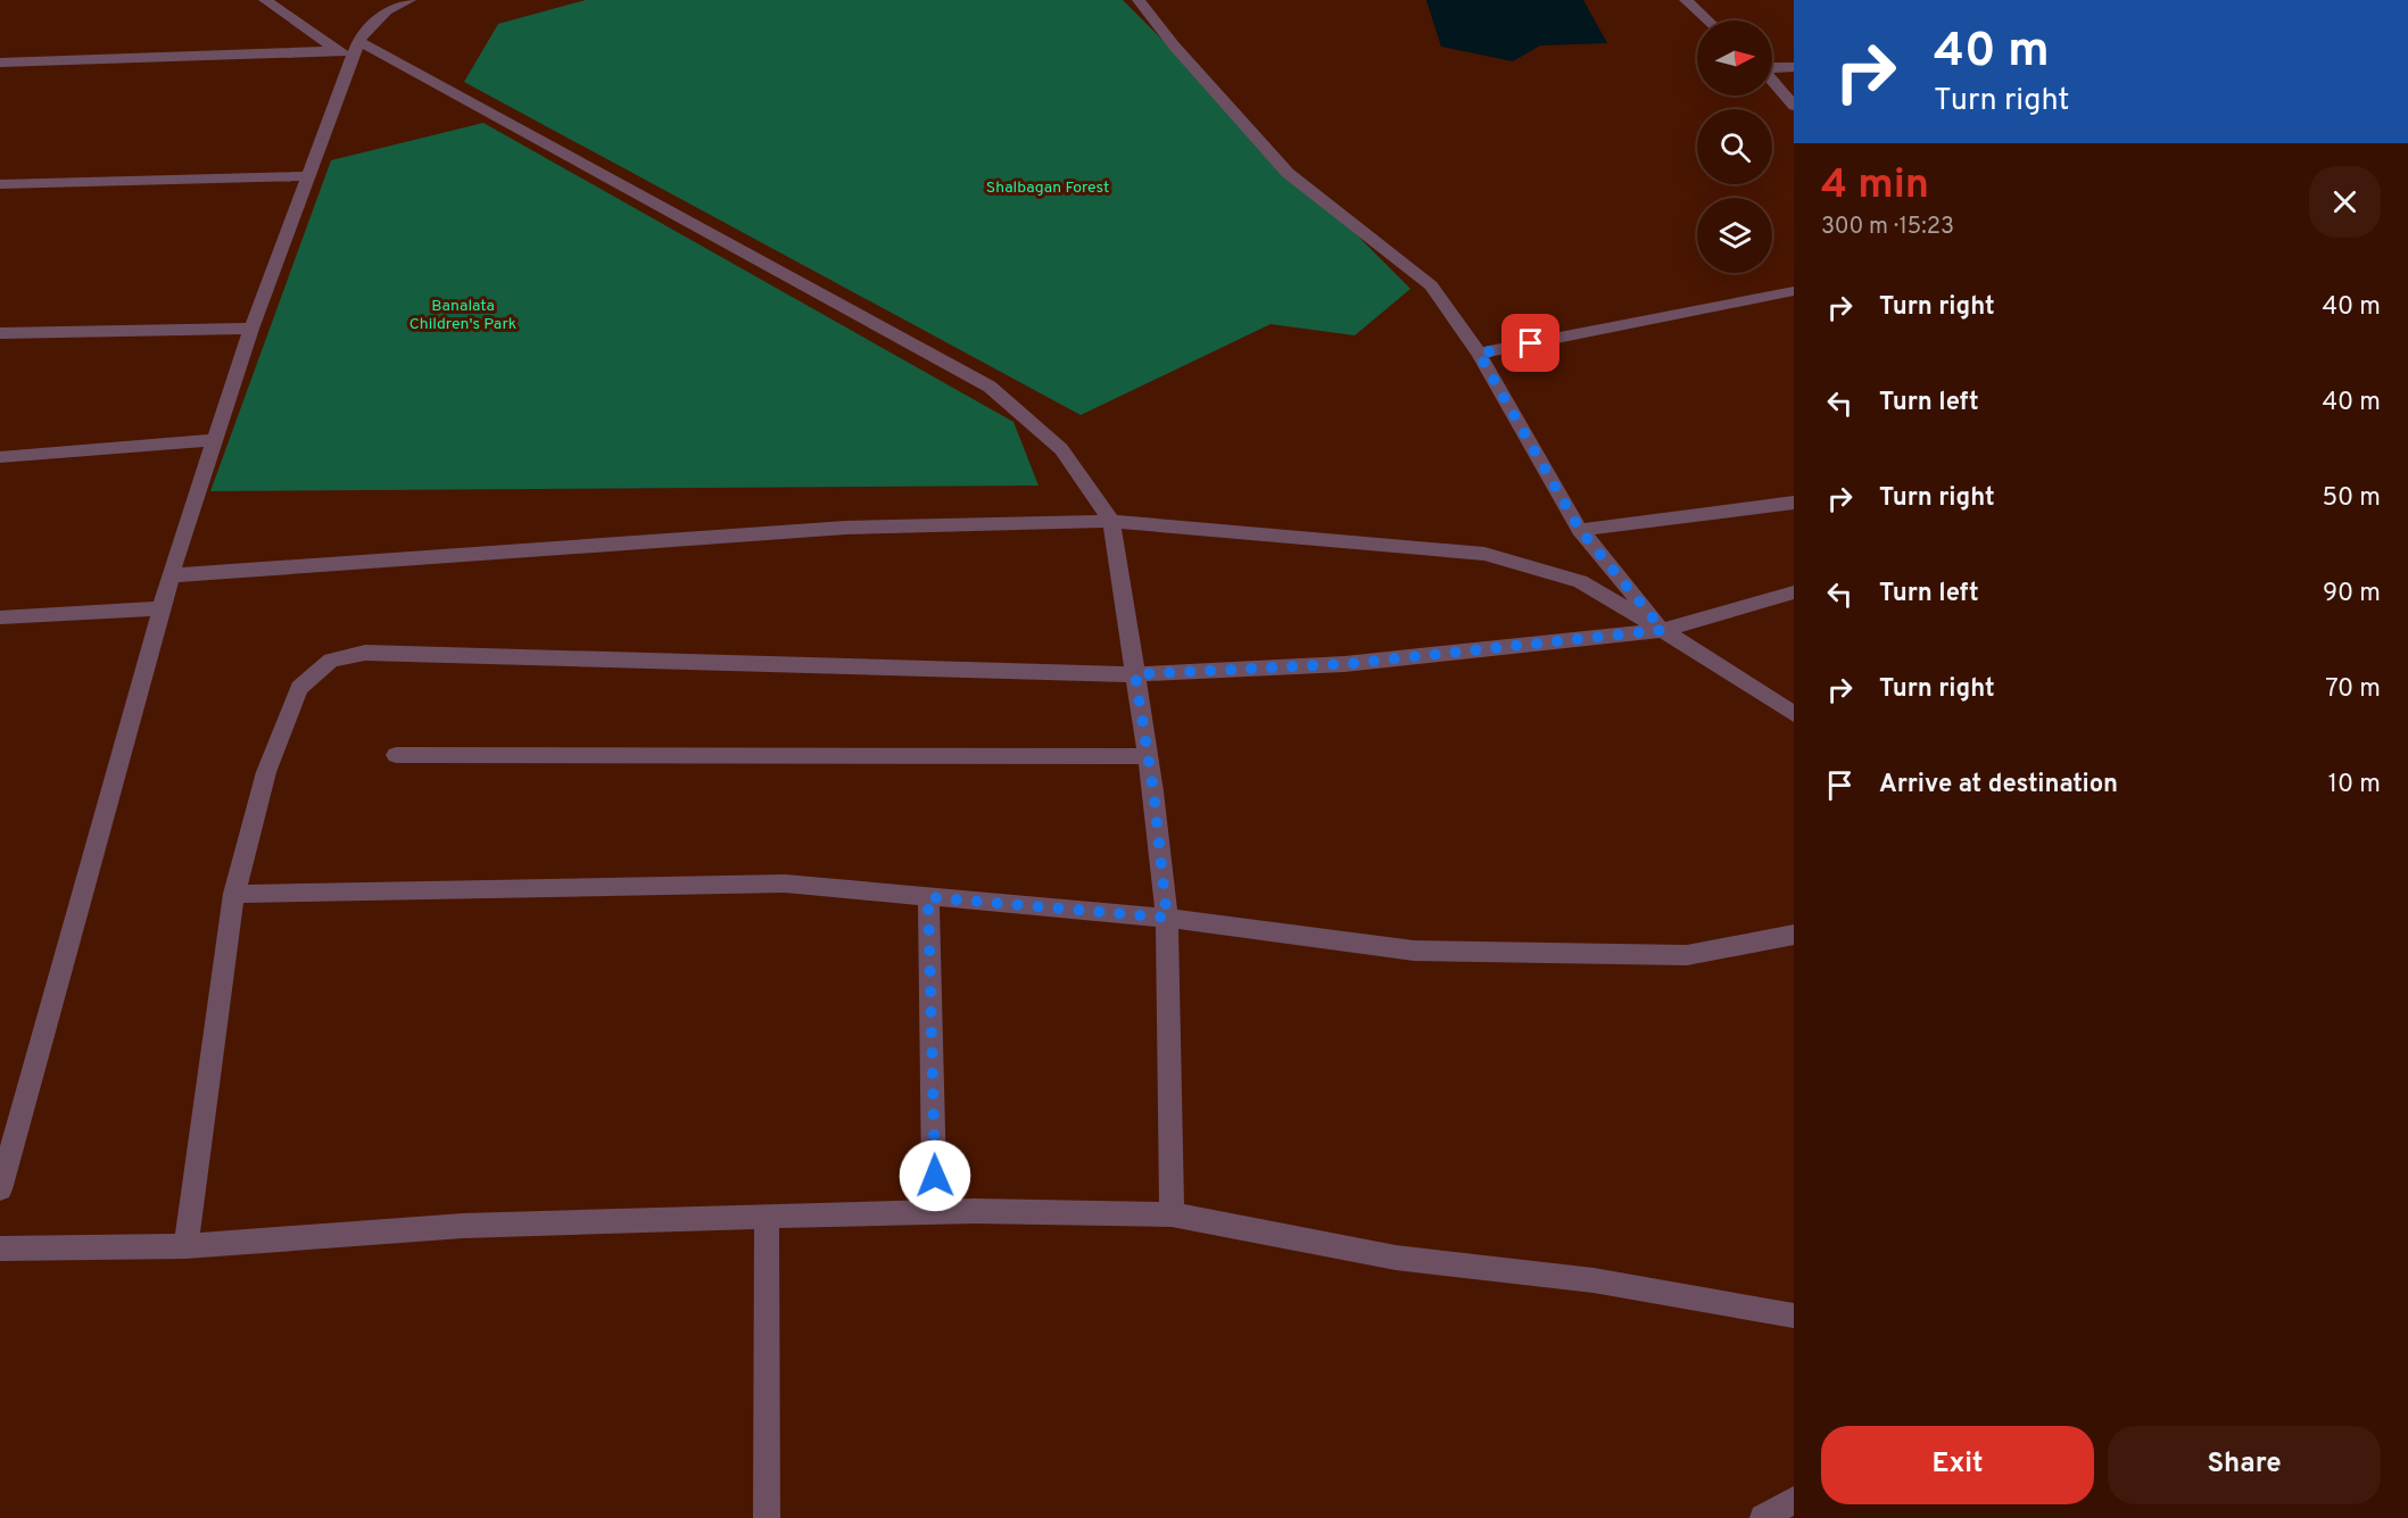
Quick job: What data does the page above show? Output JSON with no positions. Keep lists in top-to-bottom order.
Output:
{
  "parks": ["Shalbagan Forest", "Banalata Children's Park"],
  "north": "right",
  "page": {
    "turn": ["40 m", "Turn right"],
    "heading": ["4 min", "300 m · 15:23"],
    "list": [
      {
        "name": "Turn right",
        "value": "40 m"
      },
      {
        "name": "Turn left",
        "value": "40 m"
      },
      {
        "name": "Turn right",
        "value": "50 m"
      },
      {
        "name": "Turn left",
        "value": "90 m"
      },
      {
        "name": "Turn right",
        "value": "70 m"
      },
      {
        "name": "Arrive at destination",
        "value": "10 m"
      }
    ],
    "buttons": ["Exit", "Share"]
  }
}
